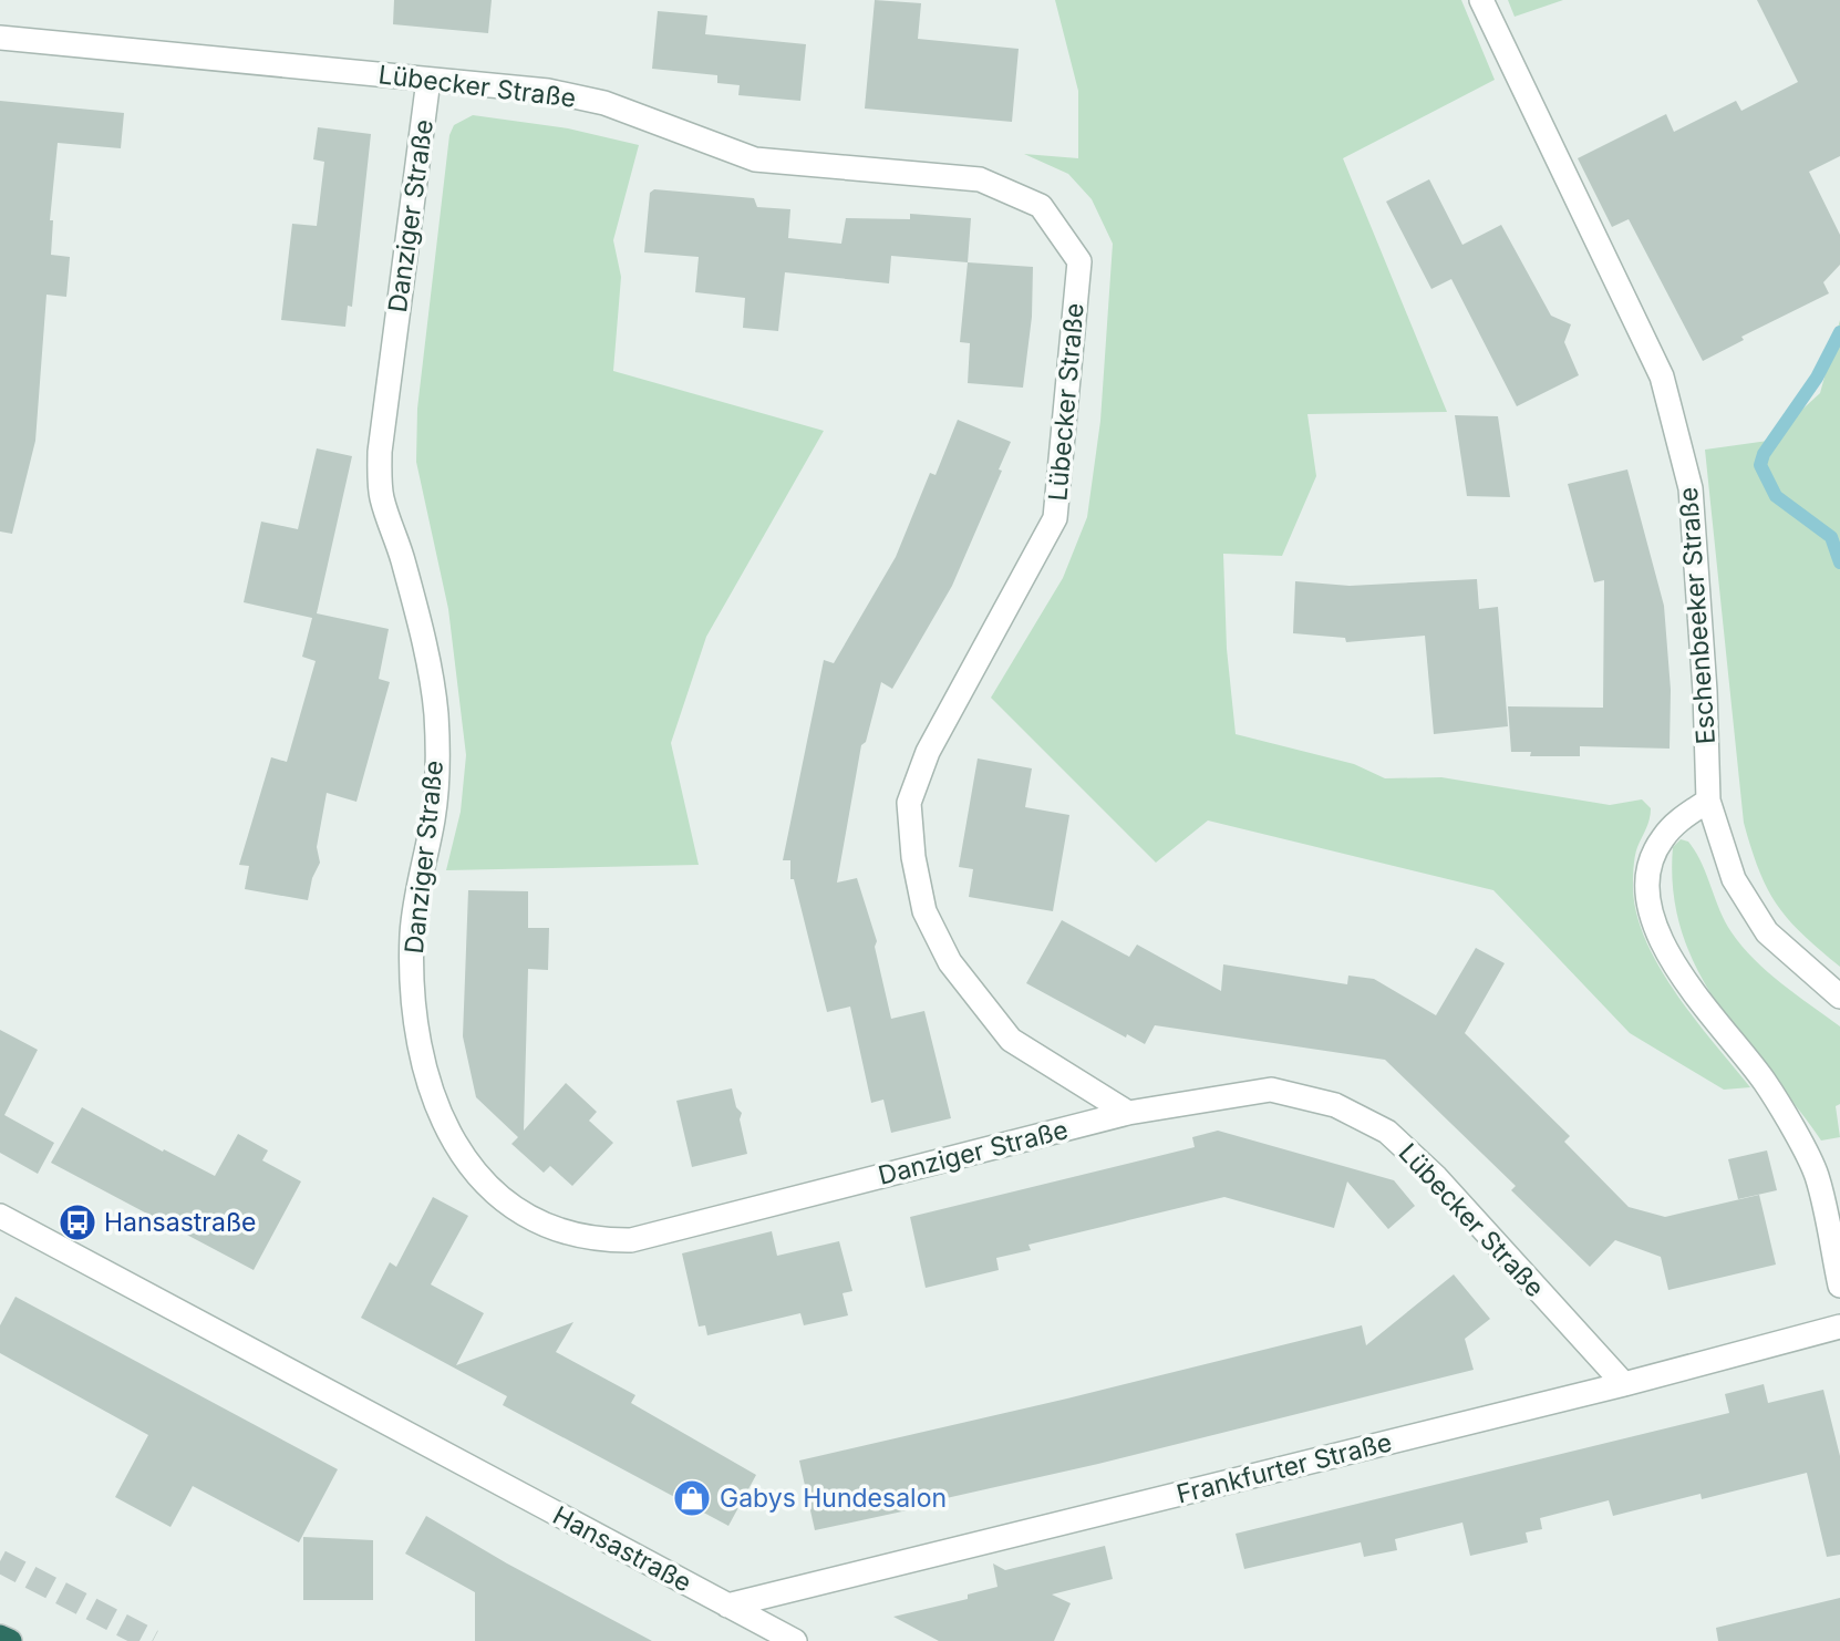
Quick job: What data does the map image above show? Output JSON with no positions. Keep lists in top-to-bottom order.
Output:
{
  "streets": {
    "street": [
      "Lübecker Straße",
      "Danziger Straße",
      "Eschenbeeker Straße",
      "Frankfurter Straße",
      "Hansastraße"
    ]
  },
  "crossings": [
    ["Lübecker Straße", "Danziger Straße"],
    ["Lübecker Straße", "Frankfurter Straße"],
    ["Frankfurter Straße", "Hansastraße"]
  ],
  "places": {
    "bus stop": ["Hansastraße"],
    "shop": ["Gabys Hundesalon"]
  }
}
